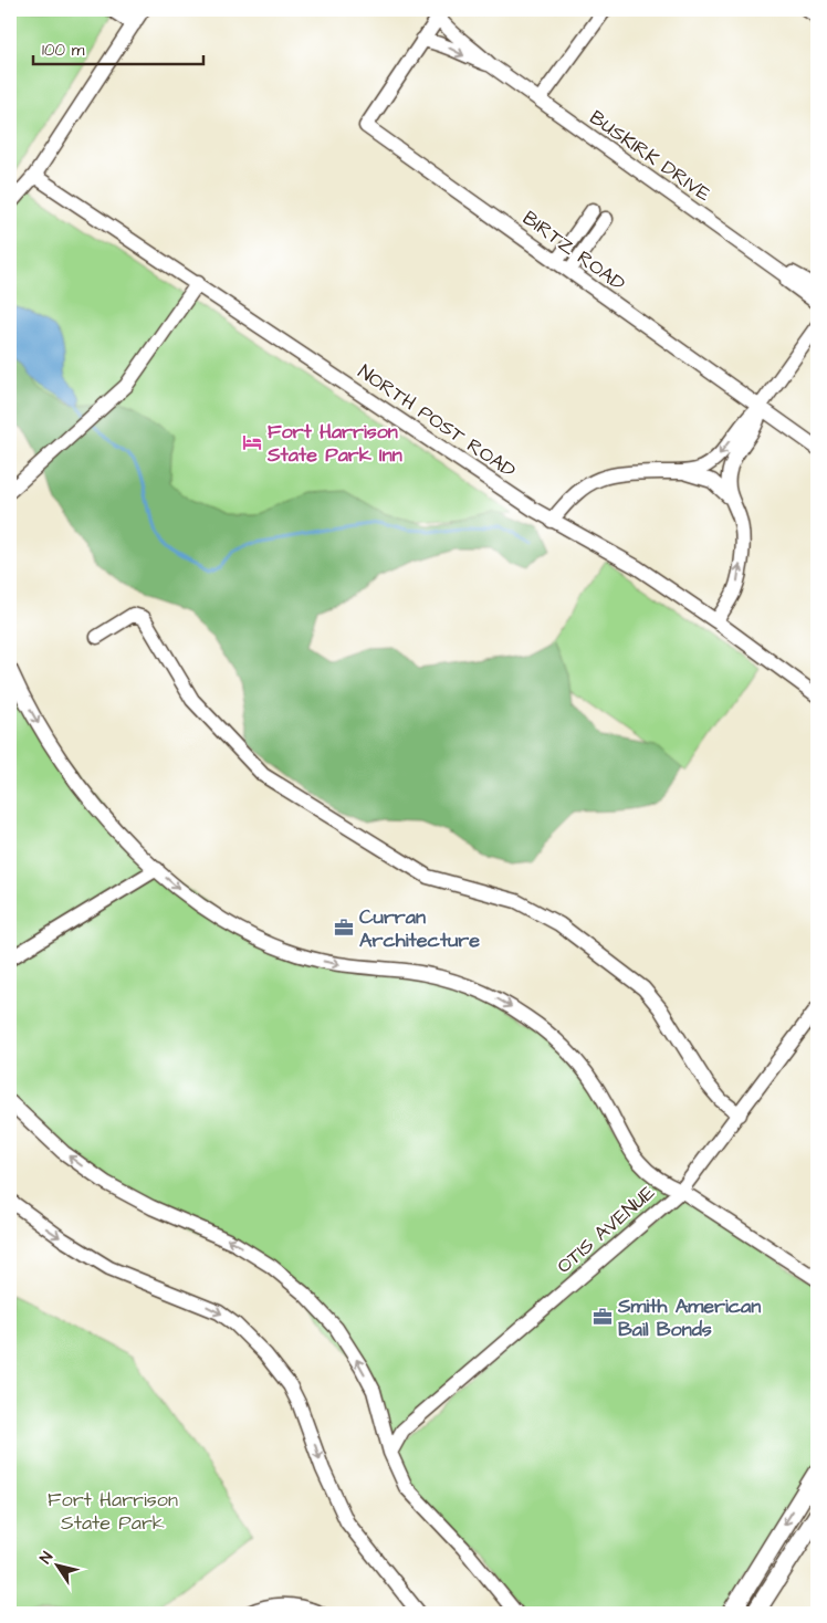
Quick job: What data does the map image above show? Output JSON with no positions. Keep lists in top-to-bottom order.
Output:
{
  "streets": {
    "street": [
      "BUSKIRK DRIVE",
      "BIRTZ ROAD",
      "NORTH POST ROAD",
      "OTIS AVENUE"
    ]
  },
  "crossings": [
    ["BUSKIRK DRIVE", "BIRTZ ROAD"]
  ],
  "parks": ["Fort Harrison State Park"],
  "places": {
    "hotel": ["Fort Harrison State Park Inn"],
    "office": ["Curran Architecture", "Smith American Bail Bonds"]
  },
  "scale_bar": "100 m",
  "north": "top left"
}
